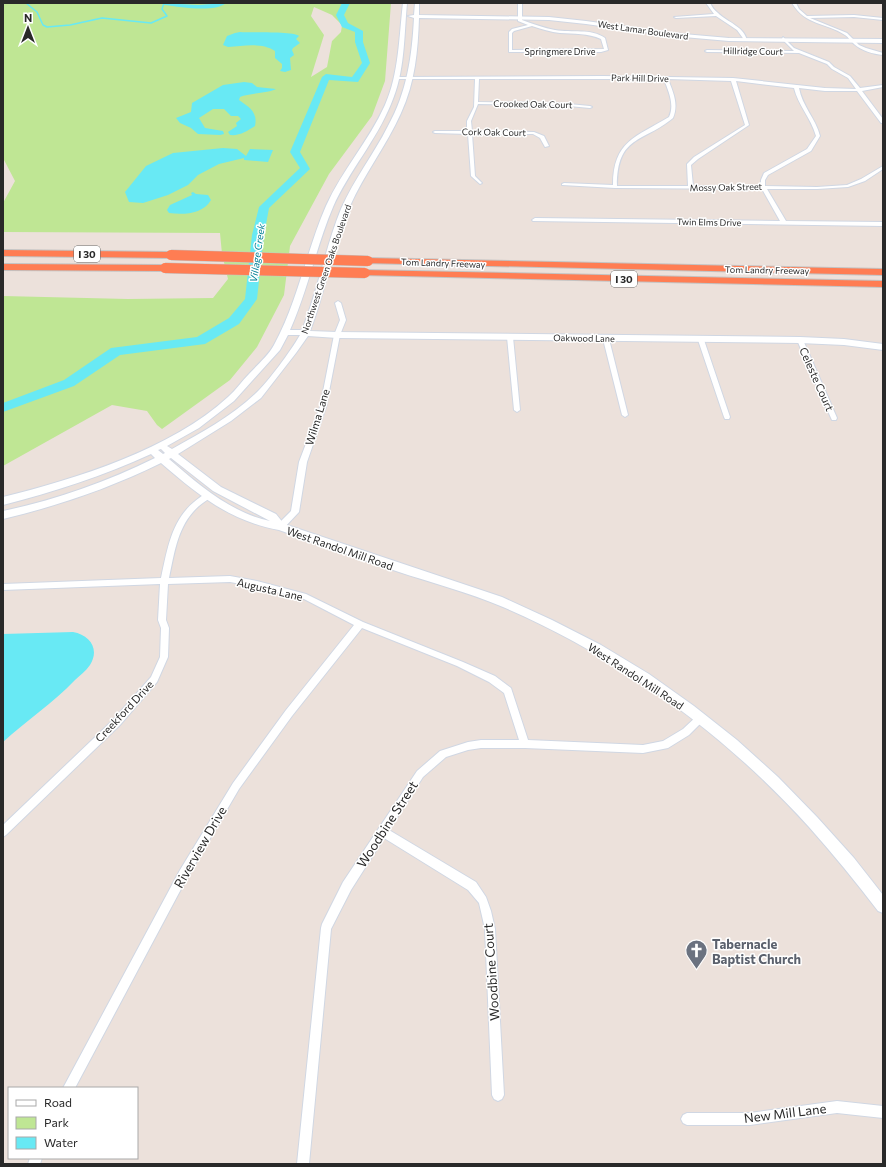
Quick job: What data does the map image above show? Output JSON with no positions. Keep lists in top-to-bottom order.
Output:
{
  "streets": {
    "highway": ["I 30", "Tom Landry Freeway"],
    "main road": [
      "West Lamar Boulevard",
      "Northwest Green Oaks Boulevard",
      "Oakwood Lane",
      "West Randol Mill Road"
    ],
    "street": [
      "Springmere Drive",
      "Hillridge Court",
      "Park Hill Drive",
      "Crooked Oak Court",
      "Cork Oak Court",
      "Mossy Oak Street",
      "Twin Elms Drive",
      "Celeste Court",
      "Wilma Lane",
      "Augusta Lane",
      "Creekford Drive",
      "Woodbine Street",
      "Riverview Drive",
      "Woodbine Court",
      "New Mill Lane"
    ]
  },
  "crossings": [
    ["West Lamar Boulevard", "Springmere Drive"],
    ["West Lamar Boulevard", "Northwest Green Oaks Boulevard"],
    ["Park Hill Drive", "Northwest Green Oaks Boulevard"],
    ["Northwest Green Oaks Boulevard", "Oakwood Lane"],
    ["Northwest Green Oaks Boulevard", "West Randol Mill Road"],
    ["Oakwood Lane", "Celeste Court"],
    ["Oakwood Lane", "Wilma Lane"],
    ["Wilma Lane", "West Randol Mill Road"],
    ["West Randol Mill Road", "Creekford Drive"],
    ["West Randol Mill Road", "Woodbine Street"],
    ["Augusta Lane", "Creekford Drive"],
    ["Augusta Lane", "Woodbine Street"],
    ["Augusta Lane", "Riverview Drive"],
    ["Woodbine Street", "Woodbine Court"]
  ],
  "water": ["Village Creek"],
  "places": {
    "church": ["Tabernacle Baptist Church"]
  },
  "legend": ["Road", "Park", "Water"],
  "north": "top"
}
